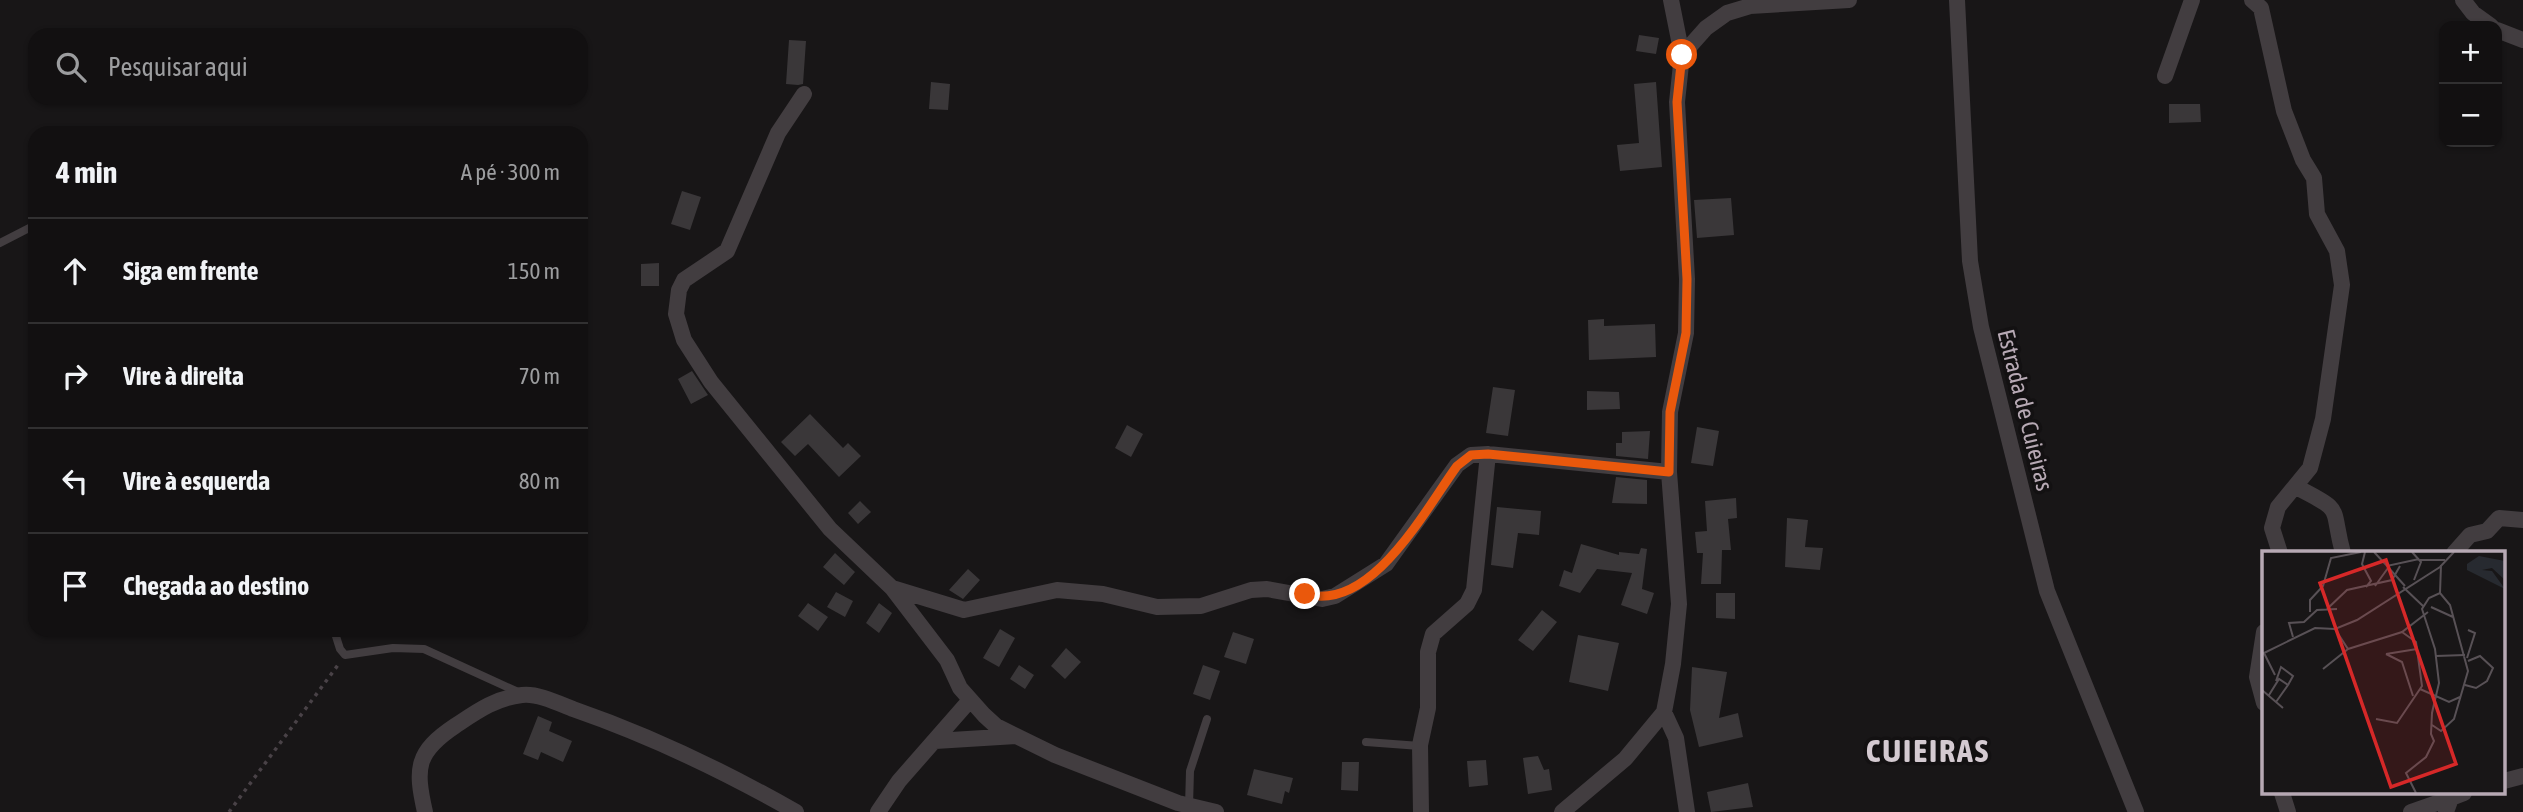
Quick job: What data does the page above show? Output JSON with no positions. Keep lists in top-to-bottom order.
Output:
{
  "streets": {
    "street": ["Estrada de Cuieiras"]
  },
  "districts": ["CUIEIRAS"],
  "page": {
    "map_buttons": ["+", "−"],
    "search": "Pesquisar aqui",
    "heading": ["4 min", "A pé · 300 m"],
    "list": [
      ["Siga em frente", "150 m"],
      ["Vire à direita", "70 m"],
      ["Vire à esquerda", "80 m"],
      "Chegada ao destino"
    ]
  }
}
